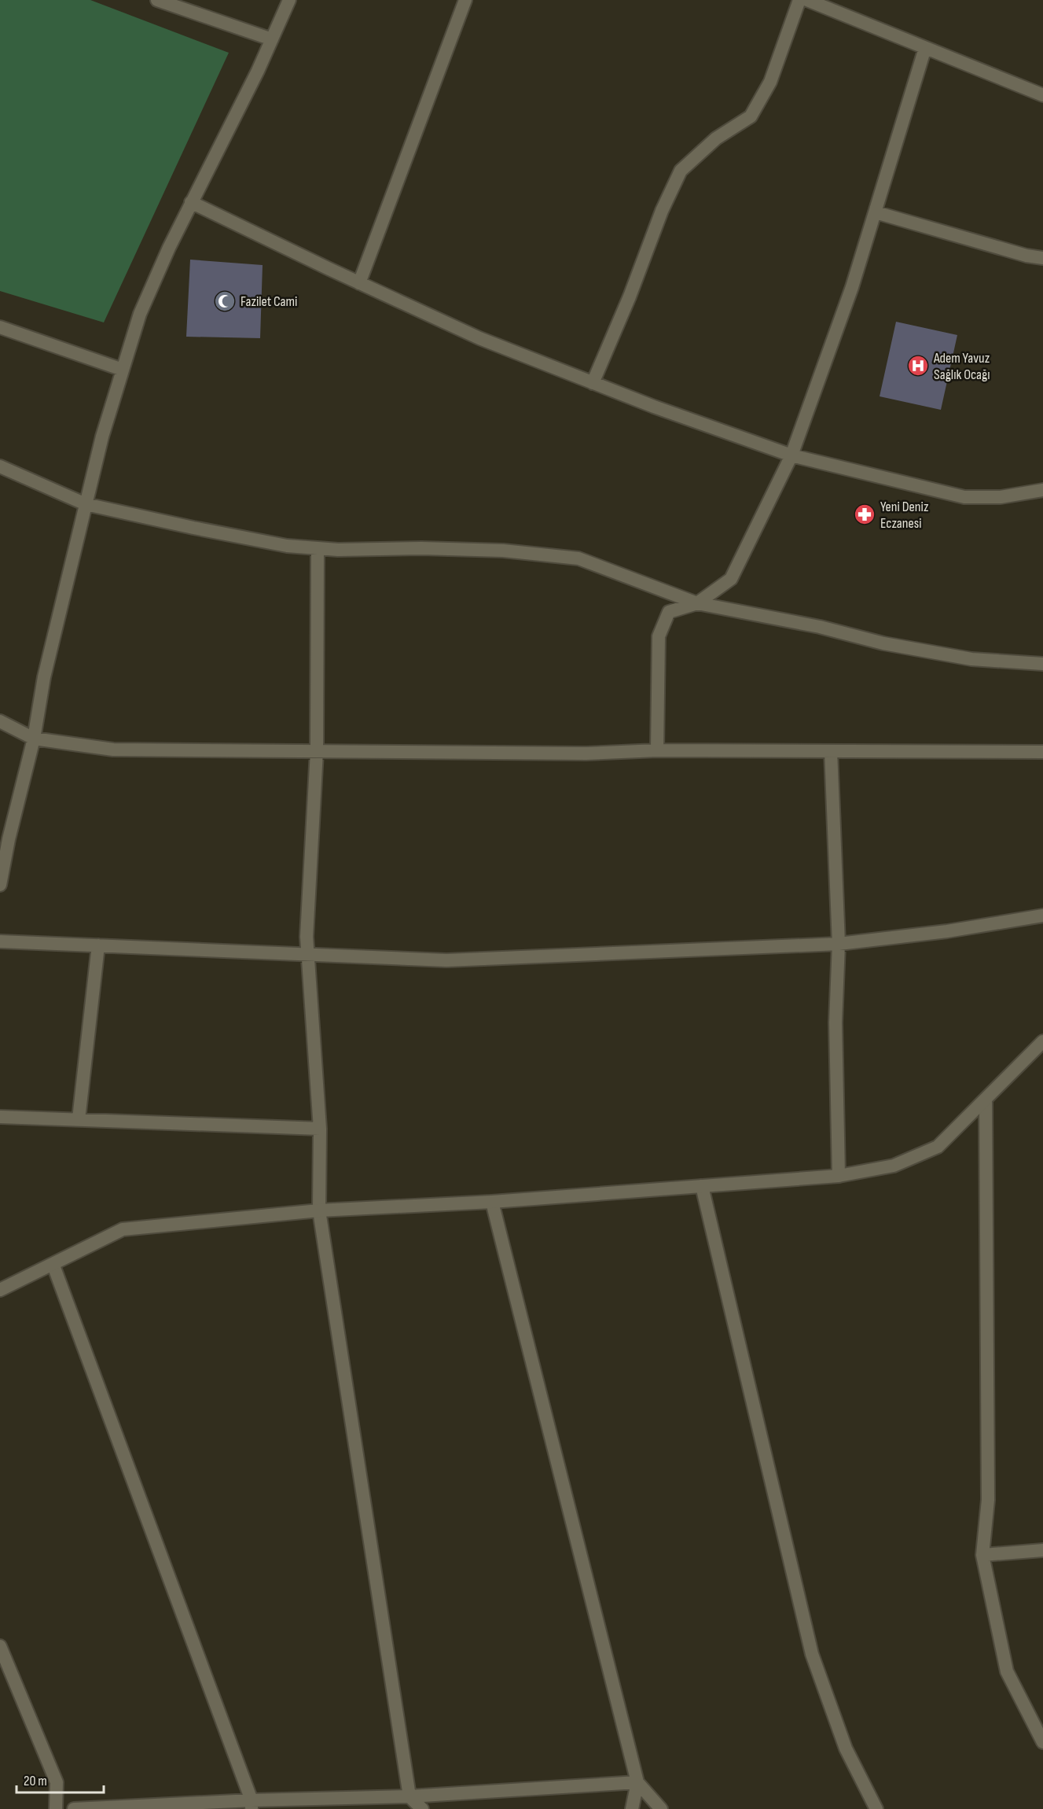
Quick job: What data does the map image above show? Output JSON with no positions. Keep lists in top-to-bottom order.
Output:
{
  "places": {
    "mosque": ["Fazilet Cami"],
    "hospital": ["Adem Yavuz Sağlık Ocağı"],
    "pharmacy": ["Yeni Deniz Eczanesi"]
  },
  "scale_bar": "20 m"
}
